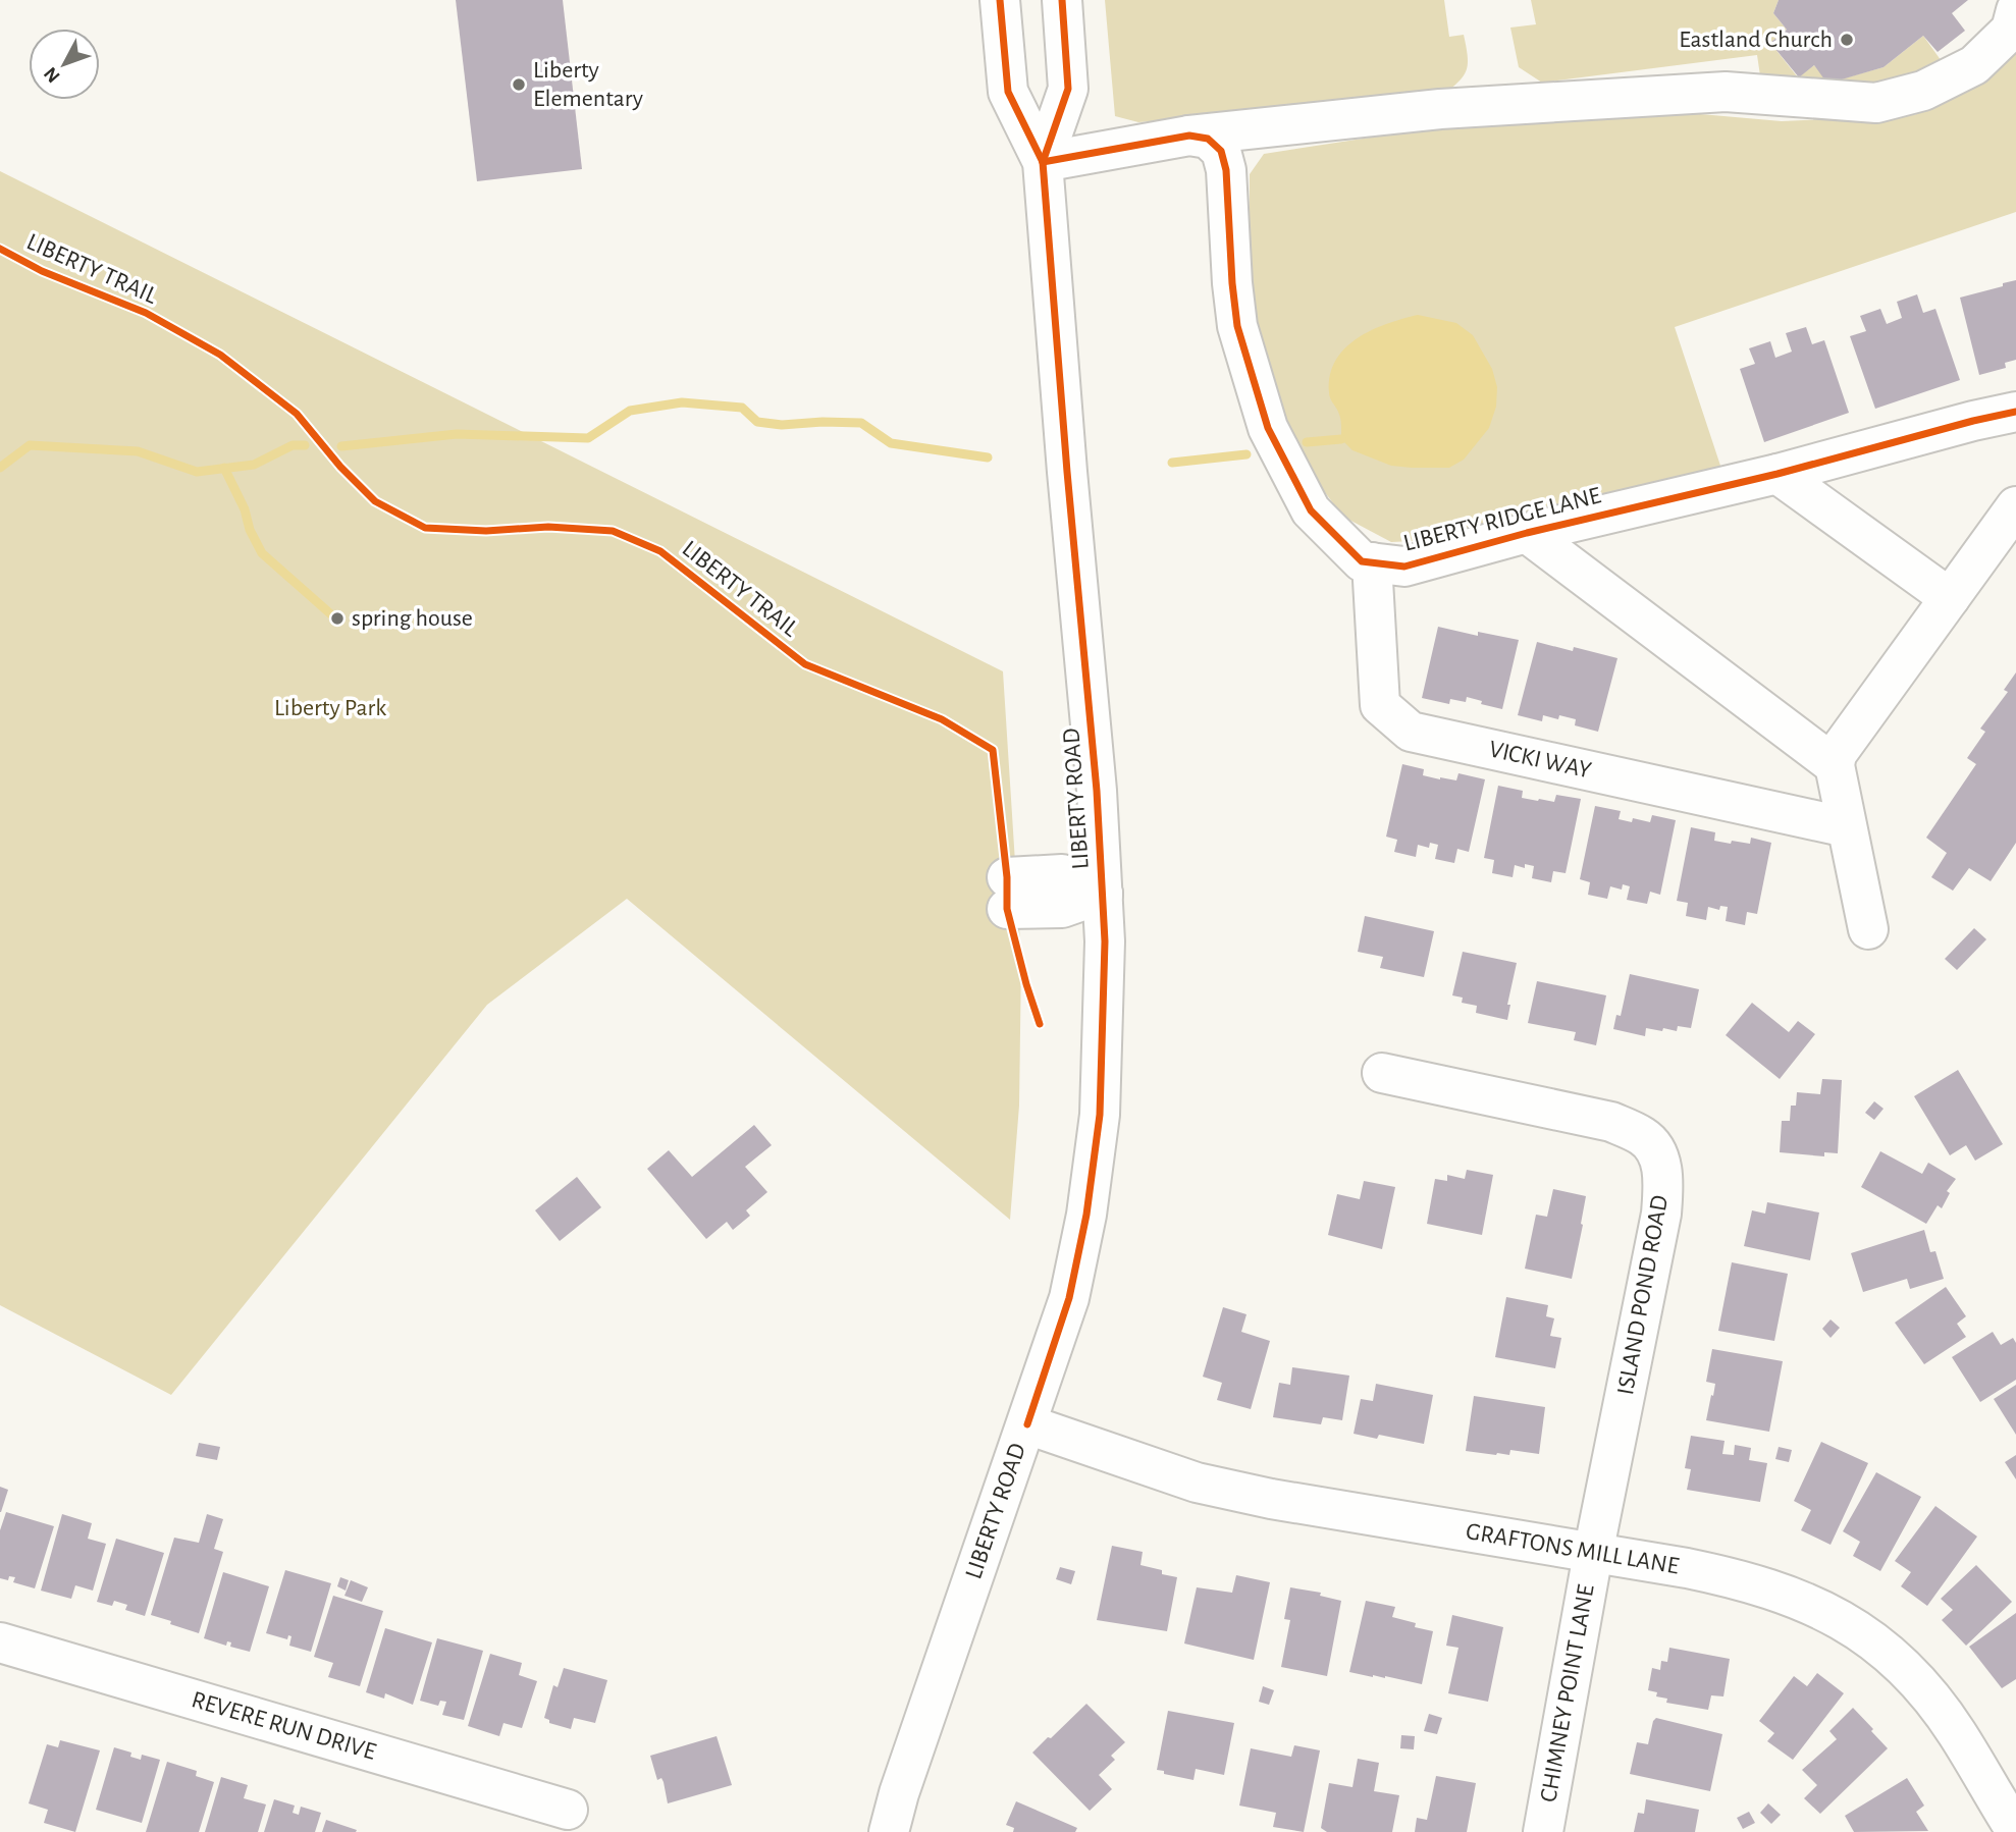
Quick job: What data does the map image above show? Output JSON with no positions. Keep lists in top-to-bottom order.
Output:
{
  "streets": {
    "street": [
      "LIBERTY RIDGE LANE",
      "VICKI WAY",
      "LIBERTY ROAD",
      "ISLAND POND ROAD",
      "GRAFTONS MILL LANE",
      "CHIMNEY POINT LANE",
      "REVERE RUN DRIVE"
    ],
    "cycle path": ["LIBERTY TRAIL"]
  },
  "crossings": [
    ["LIBERTY RIDGE LANE", "VICKI WAY"],
    ["LIBERTY ROAD", "GRAFTONS MILL LANE"],
    ["ISLAND POND ROAD", "GRAFTONS MILL LANE"],
    ["ISLAND POND ROAD", "CHIMNEY POINT LANE"],
    ["GRAFTONS MILL LANE", "CHIMNEY POINT LANE"]
  ],
  "parks": ["Liberty Park"],
  "places": ["Eastland Church", "Liberty Elementary", "spring house"],
  "north": "bottom left"
}
